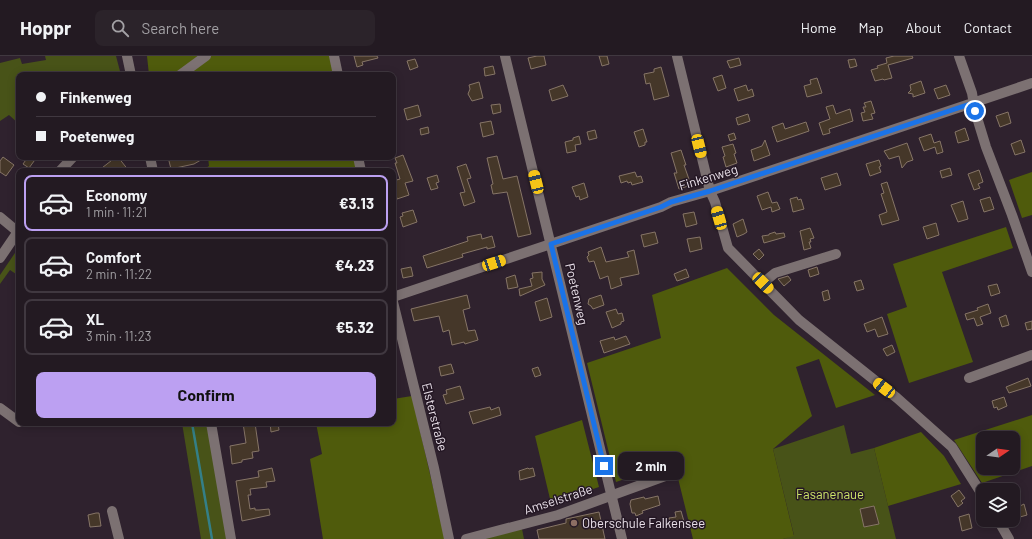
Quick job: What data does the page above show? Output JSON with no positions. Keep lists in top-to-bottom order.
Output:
{
  "streets": {
    "street": [
      "Finkenweg",
      "Poetenweg",
      "Elsterstraße",
      "Amselstraße"
    ]
  },
  "crossings": [
    ["Finkenweg", "Poetenweg"],
    ["Poetenweg", "Amselstraße"]
  ],
  "parks": ["Fasanenaue"],
  "places": ["Oberschule Falkensee"],
  "north": "right",
  "page": {
    "header": "Hoppr",
    "search": "Search here",
    "nav": [
      "Home",
      "Map",
      "About",
      "Contact"
    ],
    "banner": ["Finkenweg", "Poetenweg"],
    "list": [
      {
        "name": "Economy",
        "note": "1 min · 11:21",
        "value": "€3.13"
      },
      {
        "name": "Comfort",
        "note": "2 min · 11:22",
        "value": "€4.23"
      },
      {
        "name": "XL",
        "note": "3 min · 11:23",
        "value": "€5.32"
      }
    ],
    "buttons": "Confirm",
    "bubble": "2 min"
  }
}
